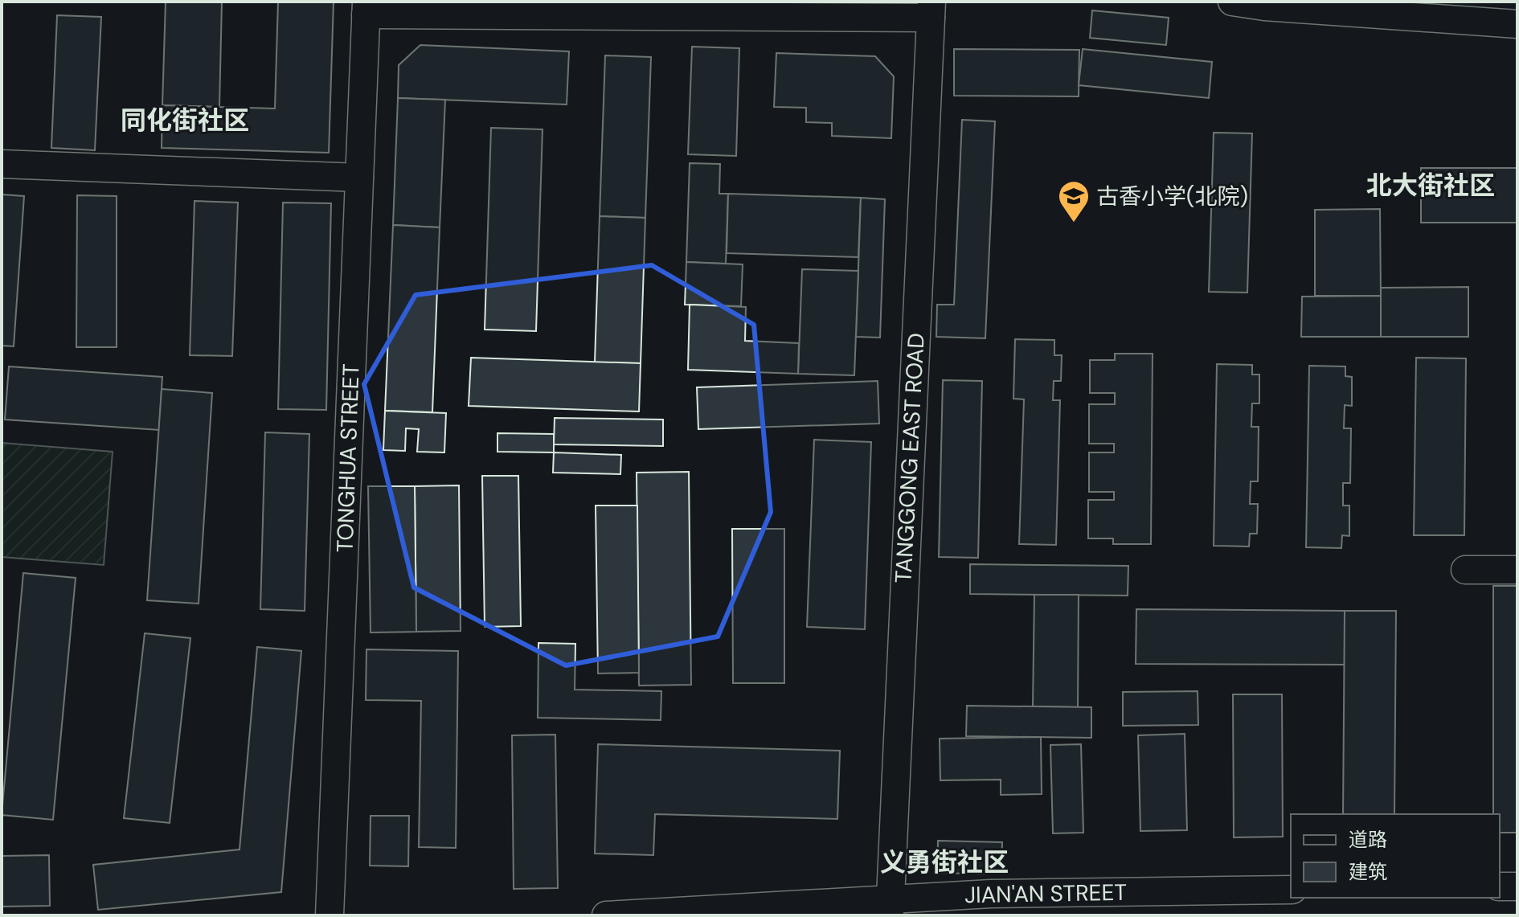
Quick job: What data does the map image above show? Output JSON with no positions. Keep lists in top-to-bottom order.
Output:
{
  "streets": {
    "street": ["TONGHUA STREET", "TANGGONG EAST ROAD", "JIAN'AN STREET"]
  },
  "crossings": [
    ["TANGGONG EAST ROAD", "JIAN'AN STREET"]
  ],
  "districts": ["同化街社区", "北大街社区", "义勇街社区"],
  "places": {
    "school or university": ["古香小学(北院)"]
  },
  "legend": ["道路", "建筑"]
}
